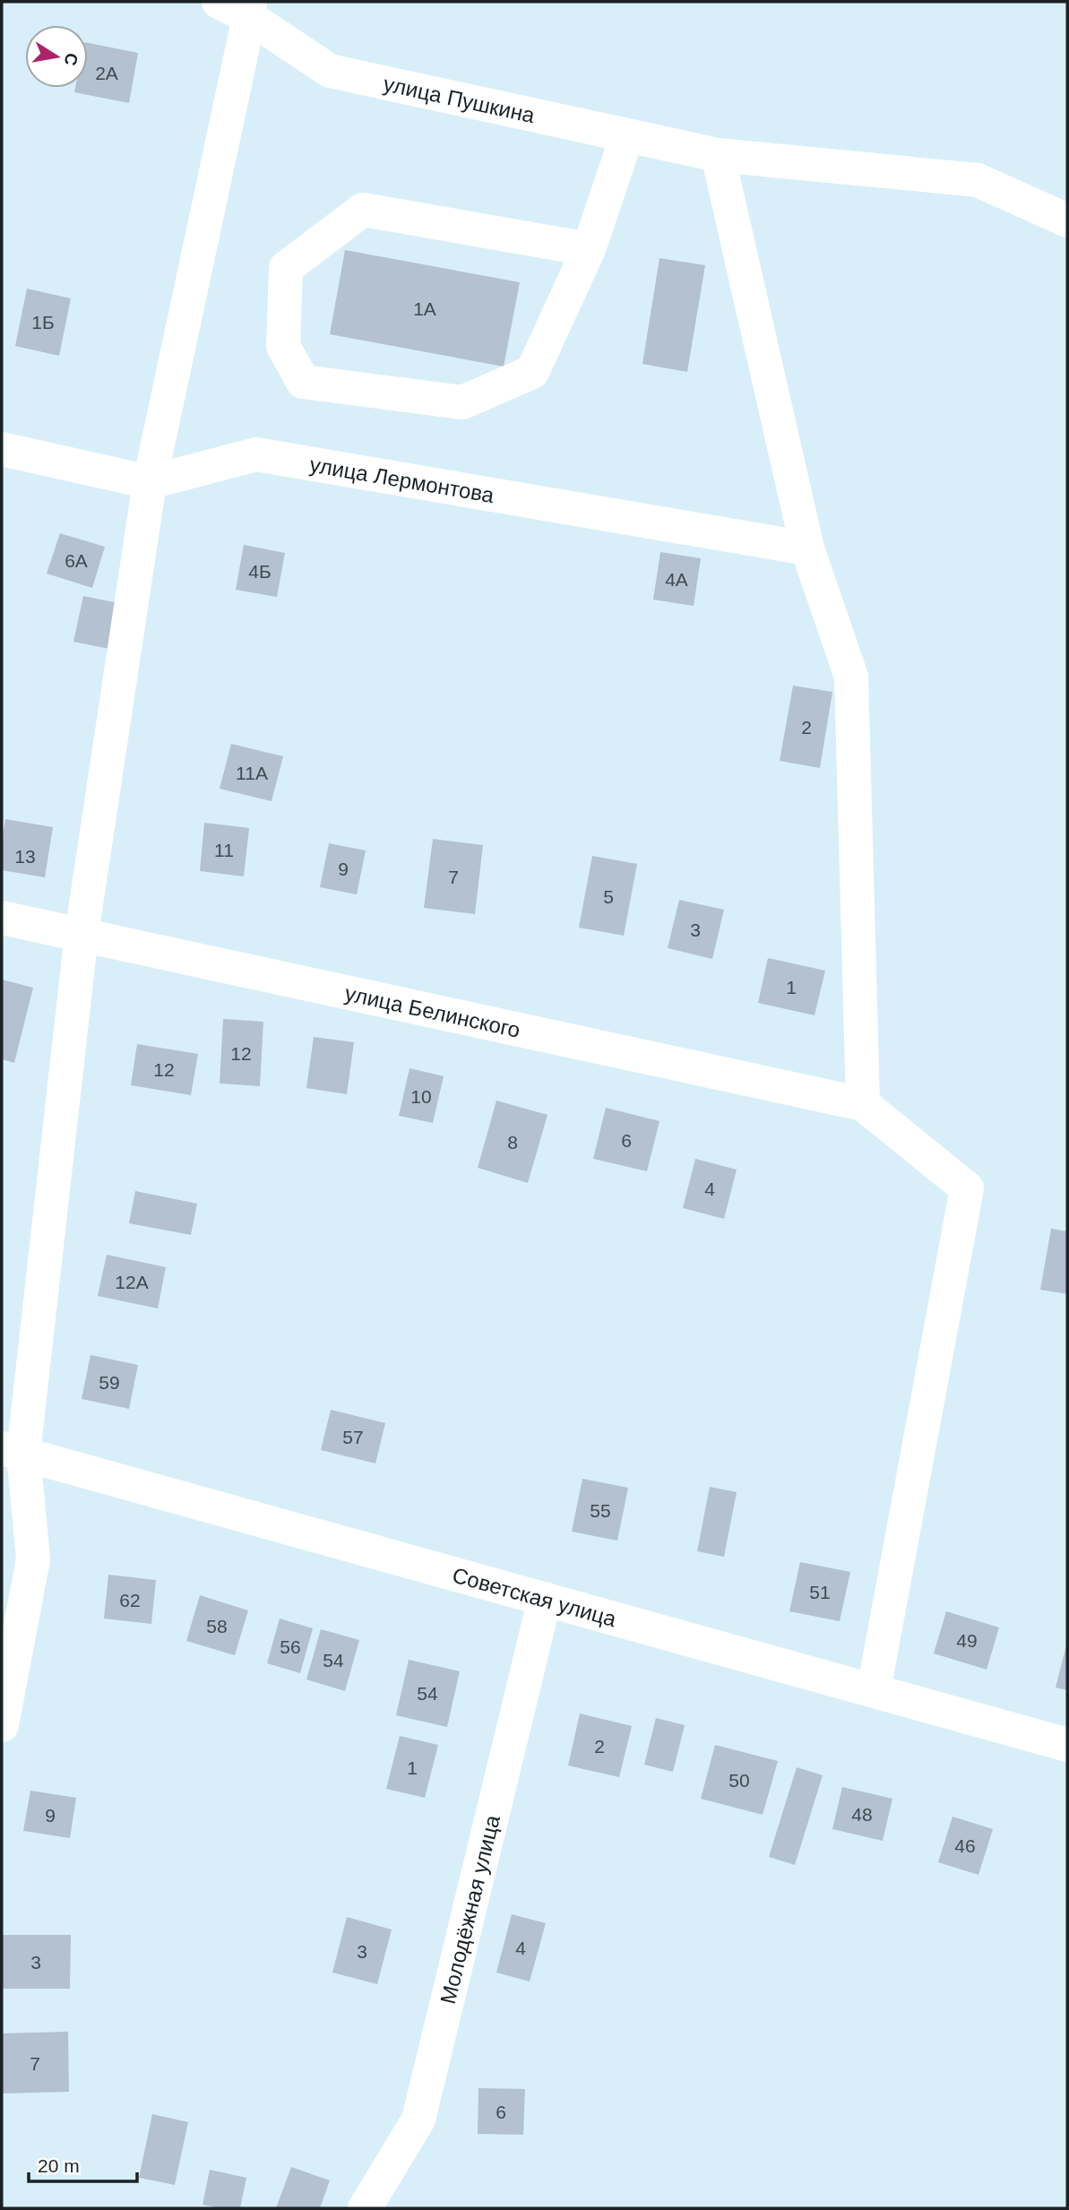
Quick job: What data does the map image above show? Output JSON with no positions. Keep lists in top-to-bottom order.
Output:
{
  "streets": {
    "street": [
      "улица Пушкина",
      "улица Лермонтова",
      "улица Белинского",
      "Советская улица",
      "Молодёжная улица"
    ]
  },
  "crossings": [
    ["Советская улица", "Молодёжная улица"]
  ],
  "house_numbers": [
    "2А",
    "1А",
    "1Б",
    "6А",
    "4Б",
    "4А",
    "2",
    "11А",
    "11",
    "13",
    "9",
    "7",
    "5",
    "3",
    "1",
    "12",
    "12",
    "10",
    "6",
    "8",
    "4",
    "12А",
    "59",
    "57",
    "55",
    "51",
    "62",
    "58",
    "49",
    "56",
    "54",
    "54",
    "2",
    "1",
    "50",
    "48",
    "9",
    "46",
    "4",
    "3",
    "3",
    "7",
    "6"
  ],
  "scale_bar": "20 m",
  "north": "right"
}
